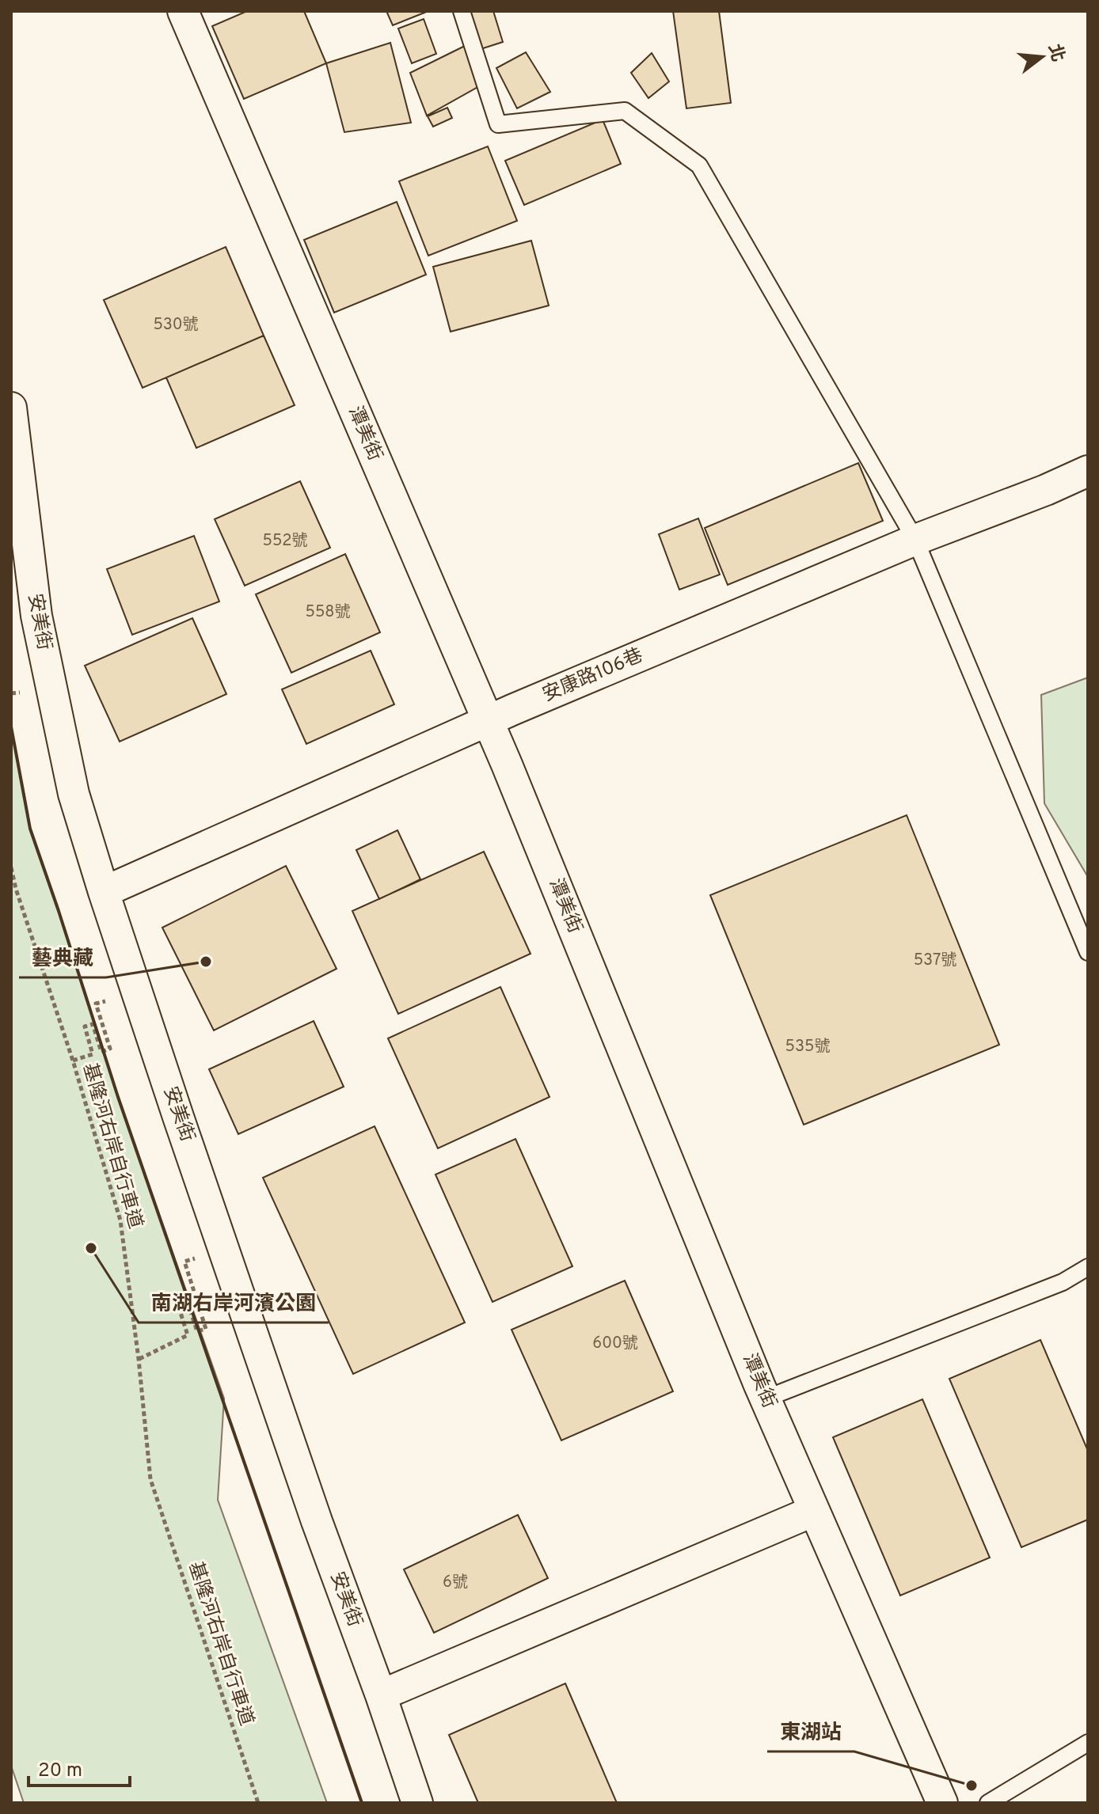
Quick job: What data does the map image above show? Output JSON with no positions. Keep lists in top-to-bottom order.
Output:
{
  "streets": {
    "street": ["潭美街", "安美街", "安康路106巷"],
    "path": ["基隆河右岸自行車道"]
  },
  "crossings": [
    ["潭美街", "安康路106巷"],
    ["安美街", "安康路106巷"]
  ],
  "places": ["藝典藏", "南湖右岸河濱公園", "東湖站"],
  "house_numbers": [
    "530號",
    "552號",
    "558號",
    "537號",
    "535號",
    "600號",
    "6號"
  ],
  "scale_bar": "20 m",
  "north": "right"
}
